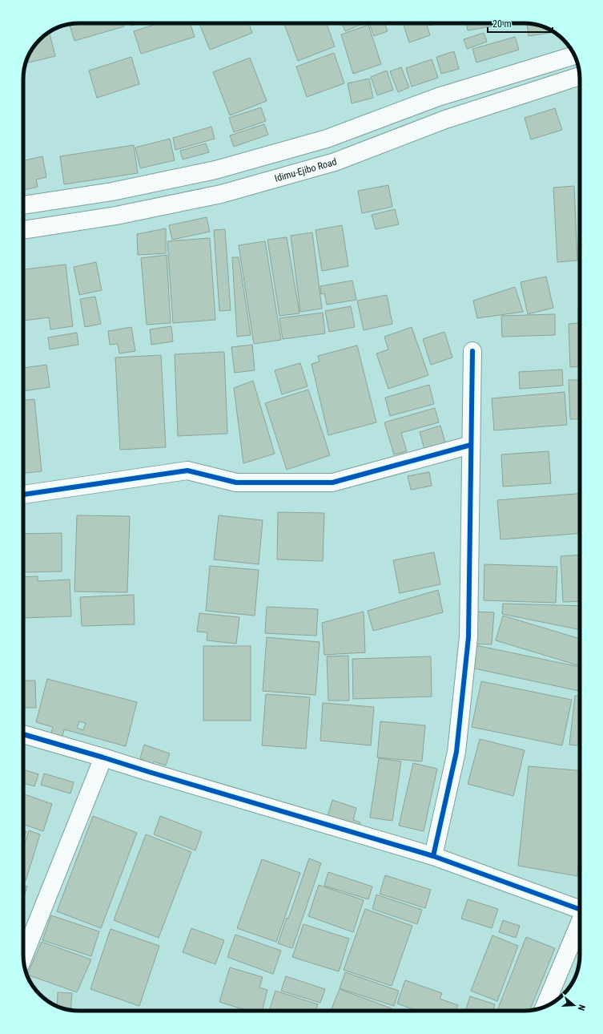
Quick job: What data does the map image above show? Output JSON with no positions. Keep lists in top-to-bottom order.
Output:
{
  "streets": {
    "street": ["Idimu-Ejibo Road"]
  },
  "scale_bar": "20 m",
  "north": "right"
}
